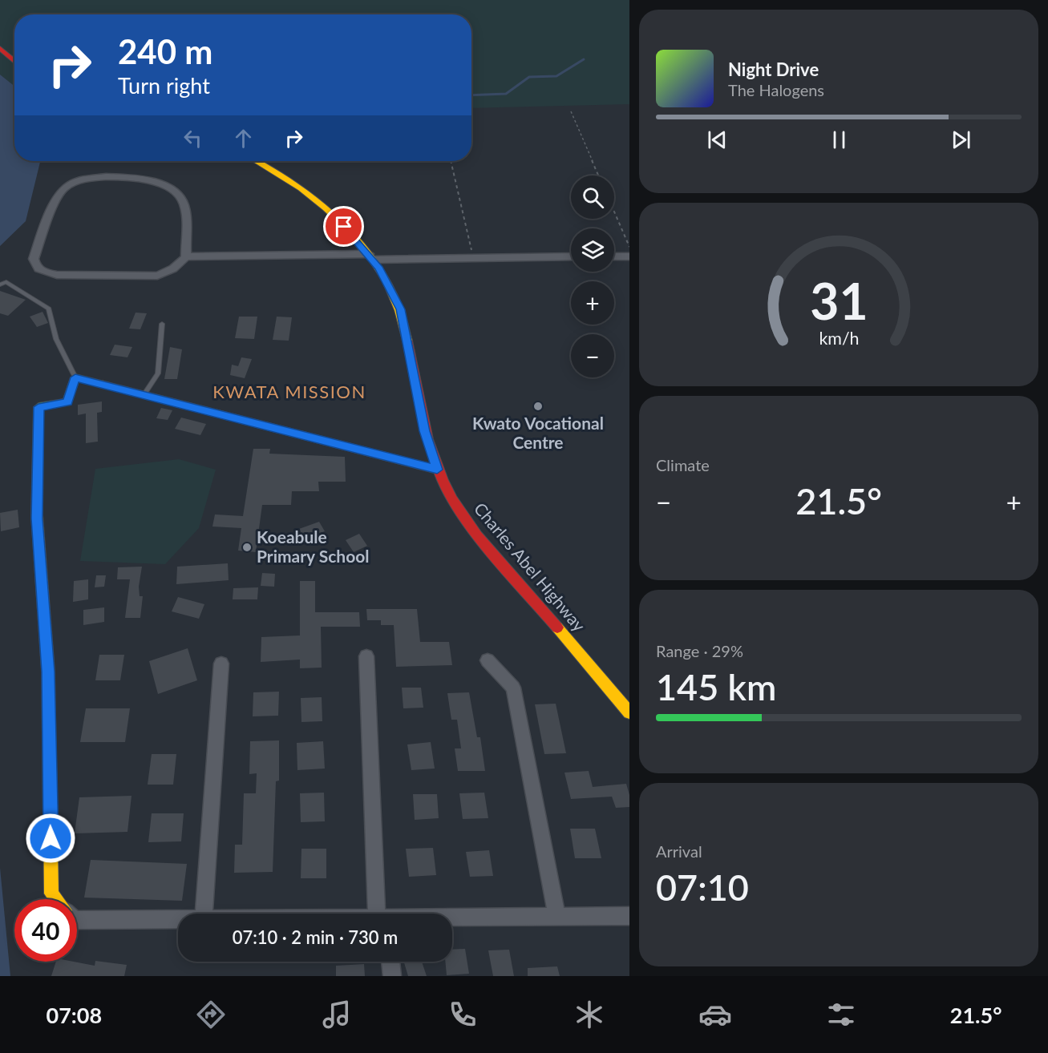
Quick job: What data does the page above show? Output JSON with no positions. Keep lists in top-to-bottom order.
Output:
{
  "streets": {
    "main road": ["Charles Abel Highway"]
  },
  "districts": ["KWATA MISSION"],
  "places": ["Kwato Vocational Centre", "Koeabule Primary School"],
  "page": {
    "turn": ["240 m", "Turn right"],
    "song": ["Night Drive", "The Halogens"],
    "map_buttons": ["+", "−"],
    "tile": [
      "Climate",
      ["Range · 29%", "145 km"],
      ["Arrival", "07:10"]
    ],
    "heat": ["−", "21.5°", "+"],
    "limit": "40",
    "trip": "07:10 · 2 min · 730 m",
    "tabs": ["07:08", "21.5°"],
    "gauge": ["31", "km/h"]
  }
}
